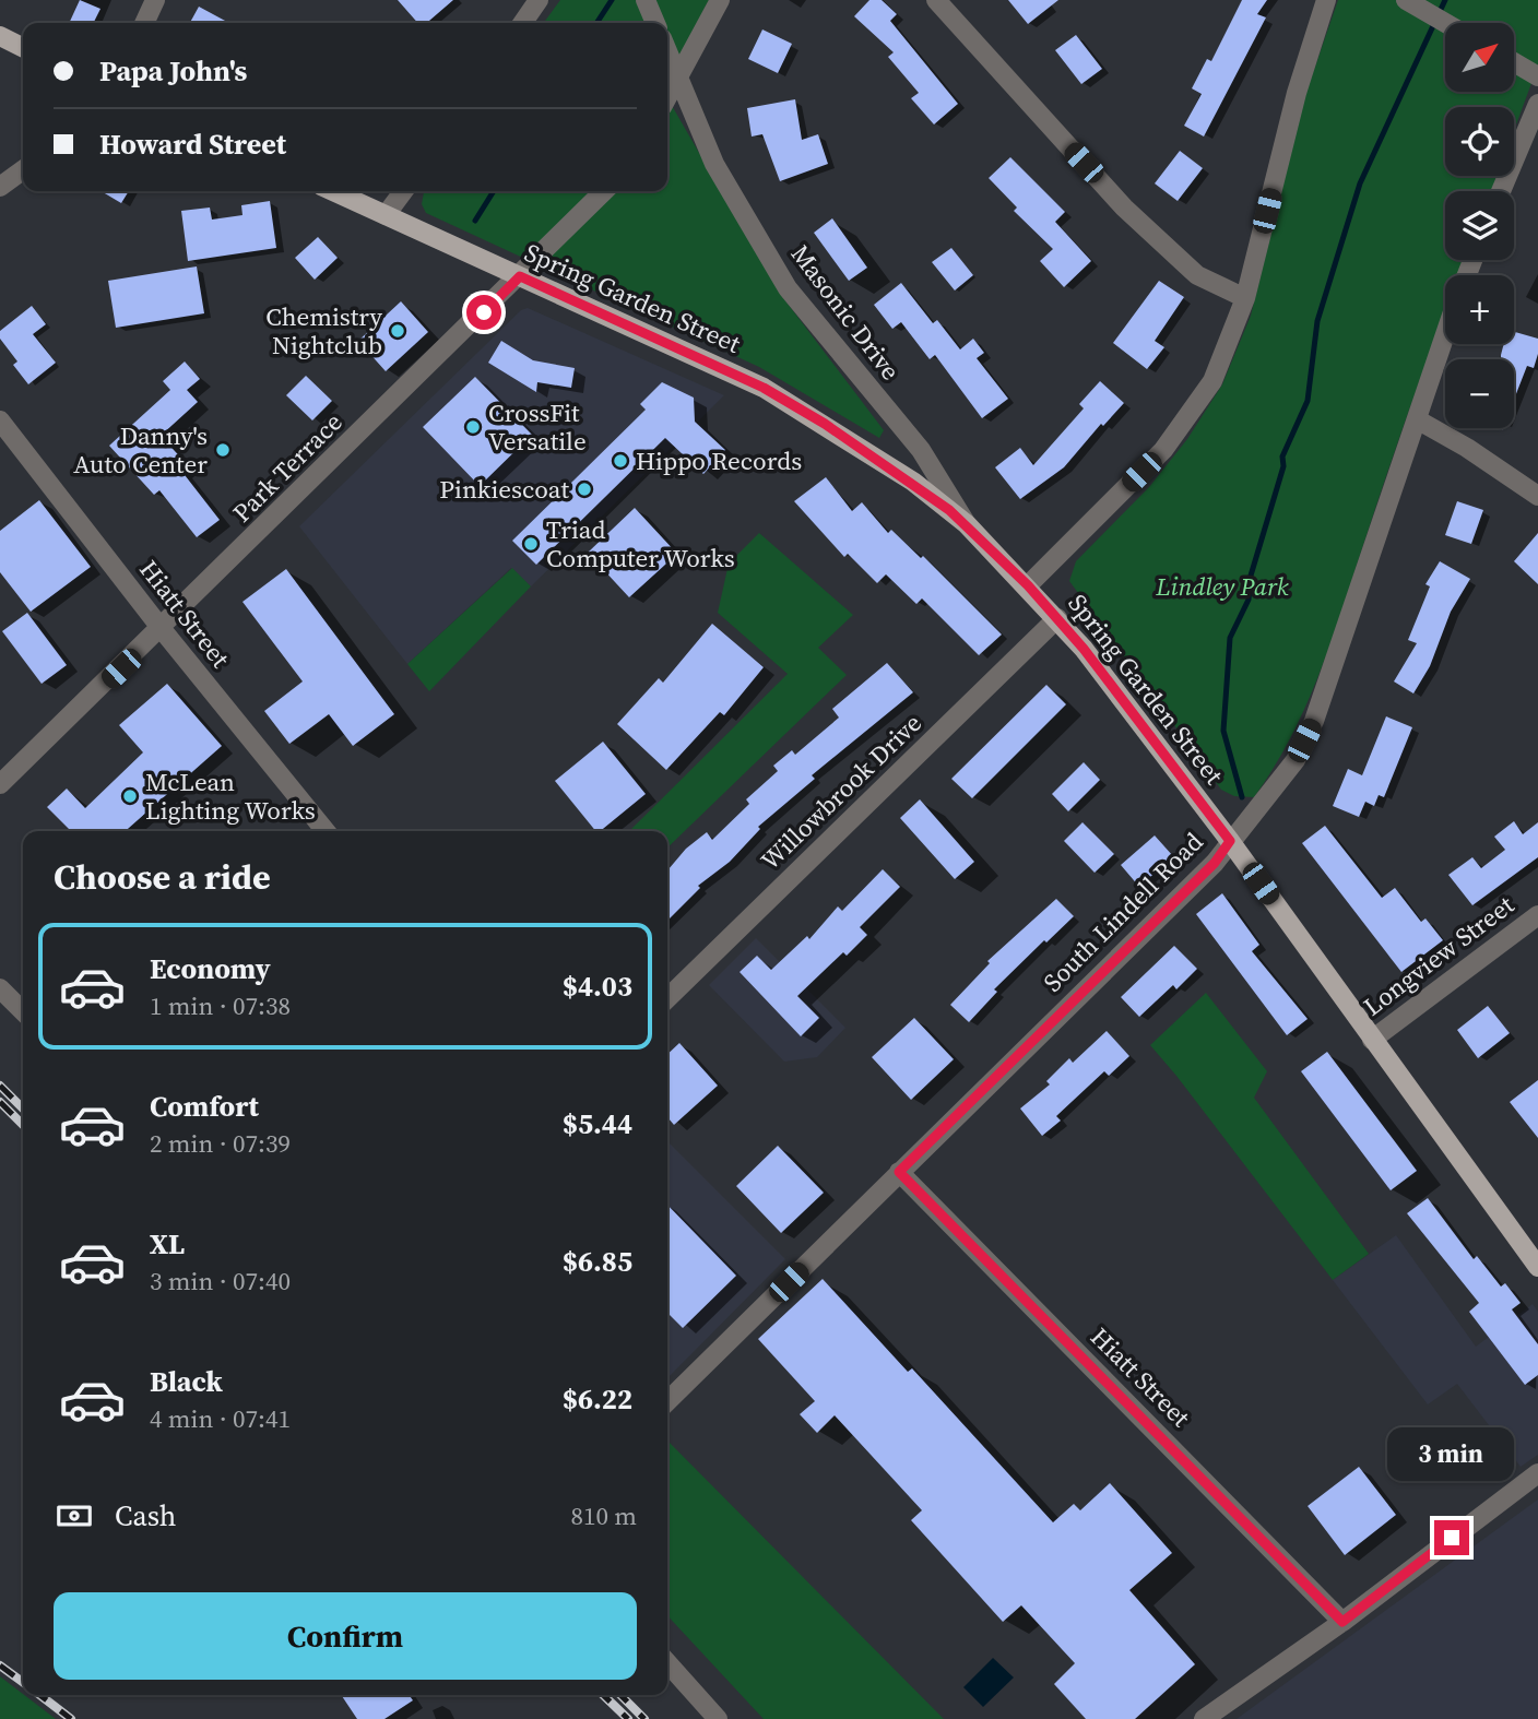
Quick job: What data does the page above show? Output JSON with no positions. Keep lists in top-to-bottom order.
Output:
{
  "streets": {
    "main road": ["Spring Garden Street"],
    "street": [
      "Masonic Drive",
      "Park Terrace",
      "Hiatt Street",
      "Willowbrook Drive",
      "South Lindell Road",
      "Longview Street"
    ]
  },
  "crossings": [
    ["Spring Garden Street", "Masonic Drive"],
    ["Spring Garden Street", "Park Terrace"],
    ["Spring Garden Street", "Willowbrook Drive"],
    ["Spring Garden Street", "South Lindell Road"],
    ["Spring Garden Street", "Longview Street"],
    ["Park Terrace", "Hiatt Street"],
    ["Hiatt Street", "South Lindell Road"]
  ],
  "parks": ["Lindley Park"],
  "places": [
    "Chemistry Nightclub",
    "CrossFit Versatile",
    "Danny's Auto Center",
    "Hippo Records",
    "Pinkiescoat",
    "Triad Computer Works",
    "McLean Lighting Works"
  ],
  "north": "top right",
  "page": {
    "map_buttons": ["+", "−"],
    "banner": ["Papa John's", "Howard Street"],
    "heading": "Choose a ride",
    "list": [
      {
        "name": "Economy",
        "note": "1 min · 07:38",
        "value": "$4.03"
      },
      {
        "name": "Comfort",
        "note": "2 min · 07:39",
        "value": "$5.44"
      },
      {
        "name": "XL",
        "note": "3 min · 07:40",
        "value": "$6.85"
      },
      {
        "name": "Black",
        "note": "4 min · 07:41",
        "value": "$6.22"
      }
    ],
    "bubble": "3 min",
    "pay": ["Cash", "810 m"],
    "buttons": "Confirm"
  }
}
